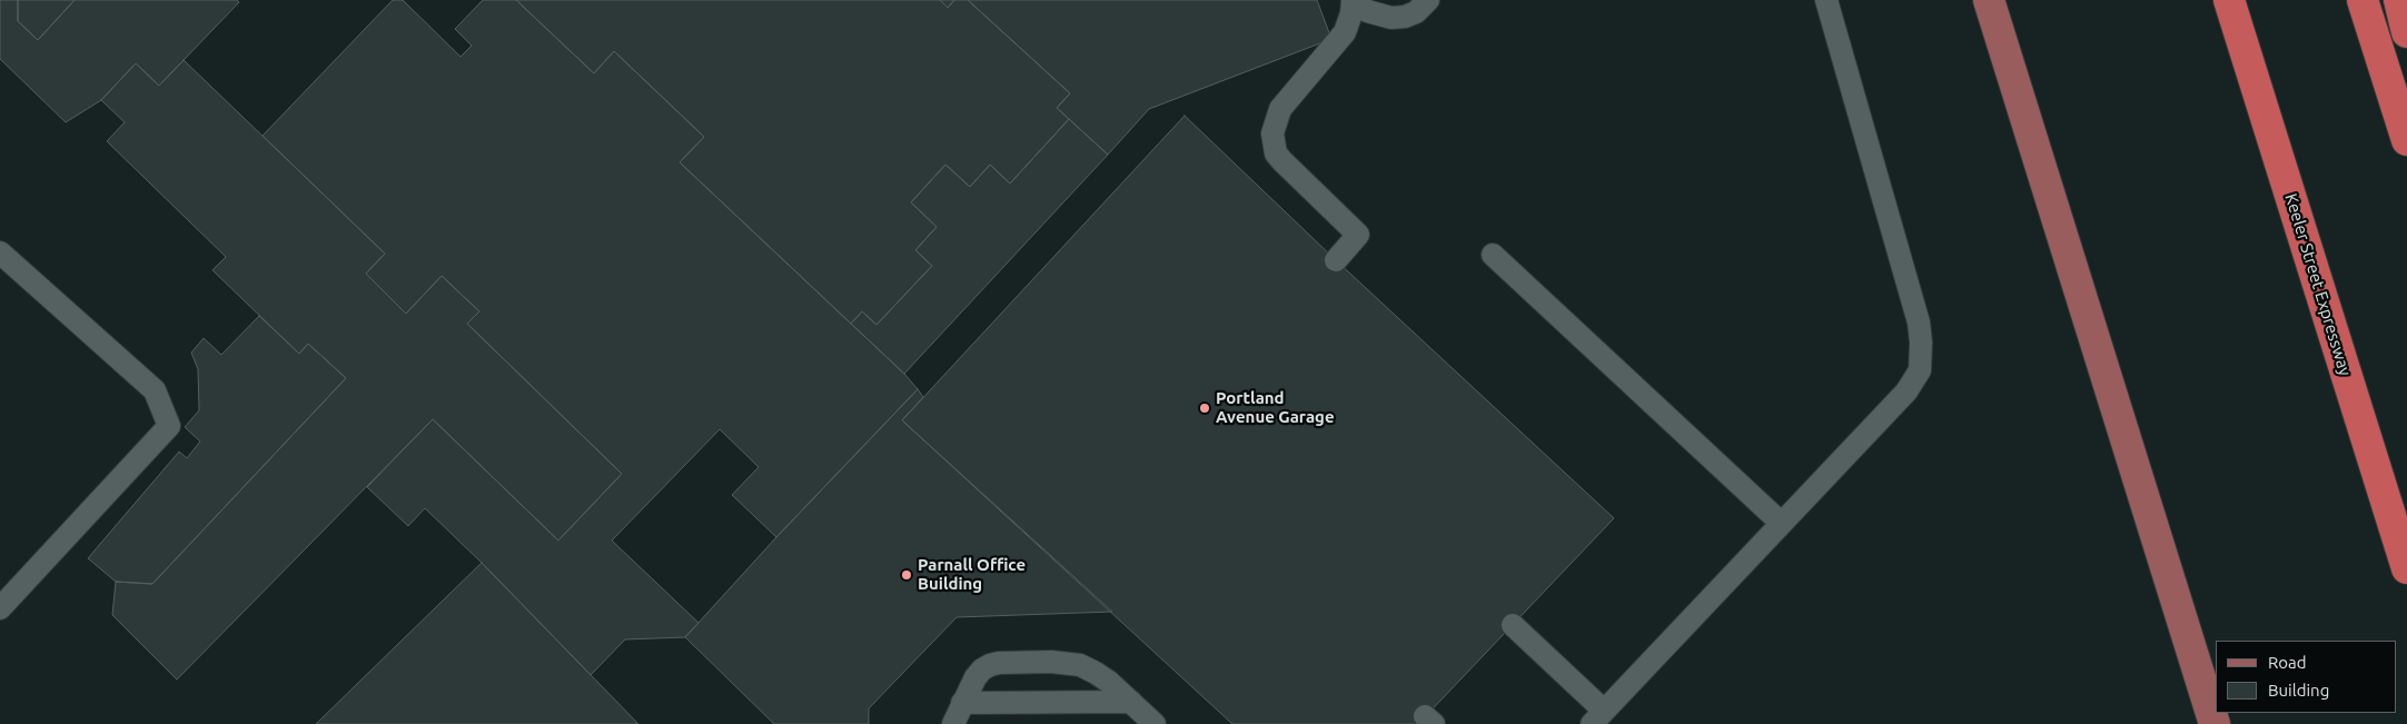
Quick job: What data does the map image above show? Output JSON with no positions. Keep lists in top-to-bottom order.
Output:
{
  "streets": {
    "highway": ["Keeler Street Expressway"]
  },
  "places": ["Portland Avenue Garage", "Parnall Office Building"],
  "legend": ["Road", "Building"]
}
